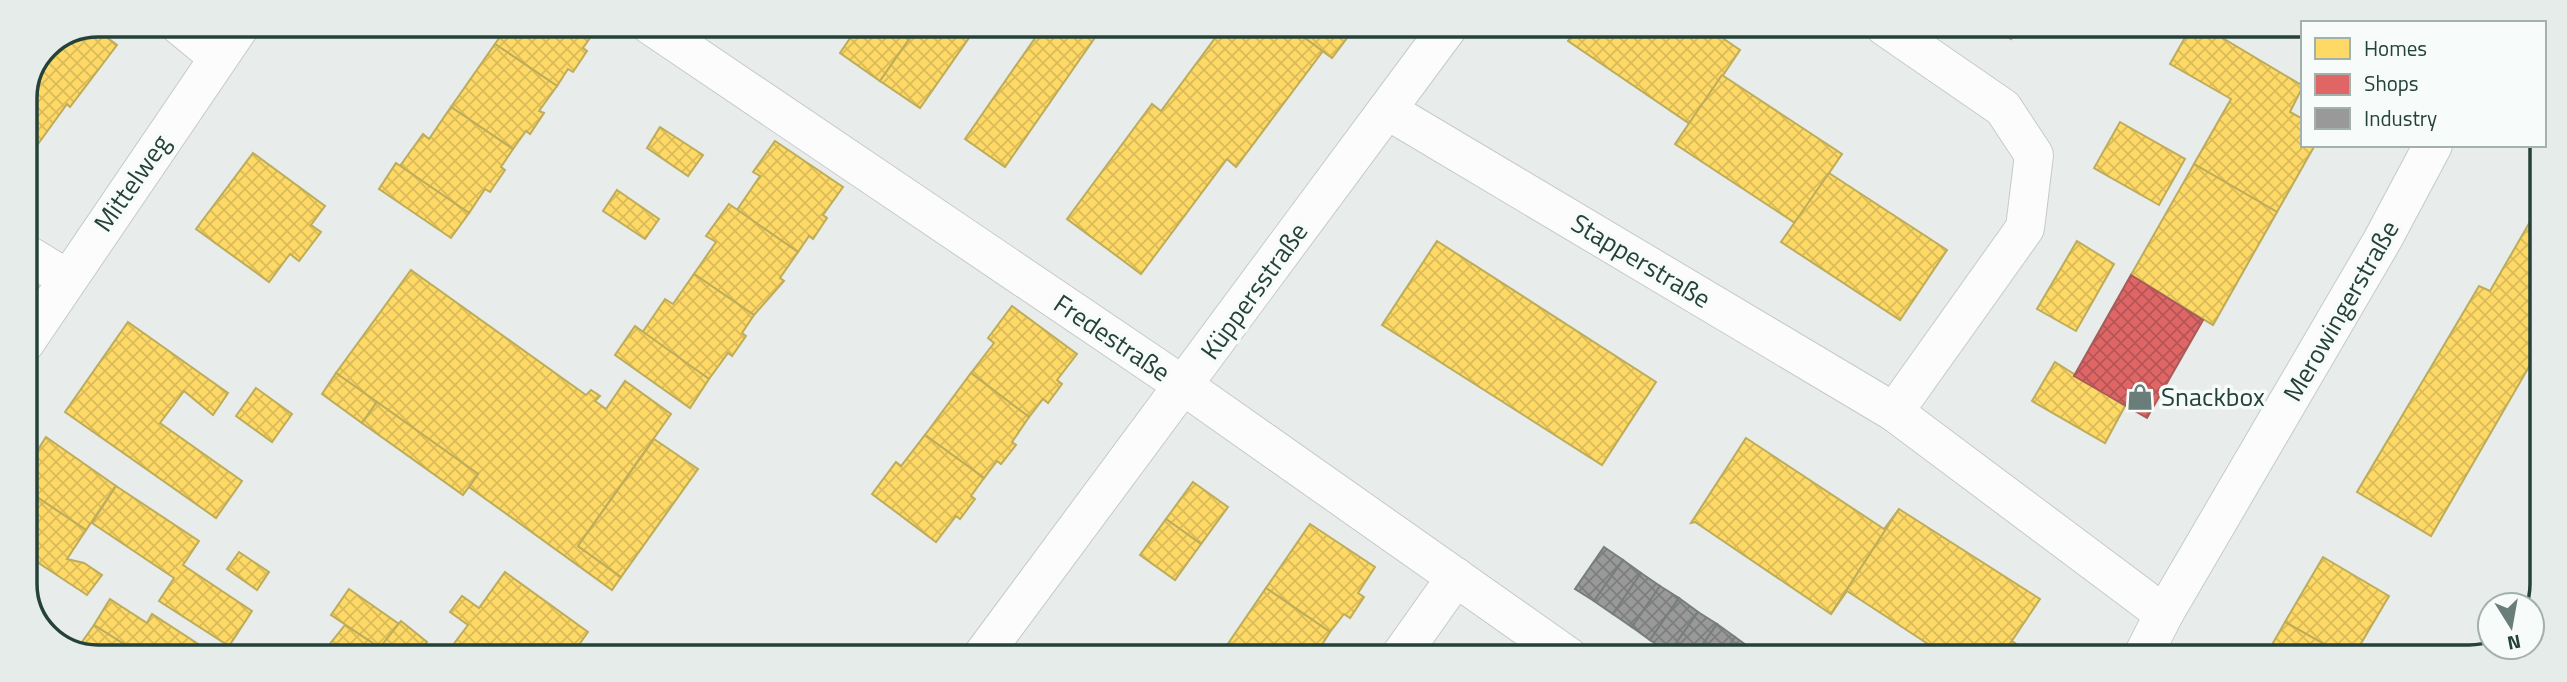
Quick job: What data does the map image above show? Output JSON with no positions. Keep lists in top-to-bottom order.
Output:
{
  "streets": {
    "street": [
      "Mittelweg",
      "Stapperstraße",
      "Küppersstraße",
      "Merowingerstraße",
      "Fredestraße"
    ]
  },
  "crossings": [
    ["Stapperstraße", "Küppersstraße"],
    ["Stapperstraße", "Merowingerstraße"],
    ["Küppersstraße", "Fredestraße"]
  ],
  "places": {
    "shop": ["Snackbox"]
  },
  "legend": ["Homes", "Shops", "Industry"],
  "north": "bottom"
}
